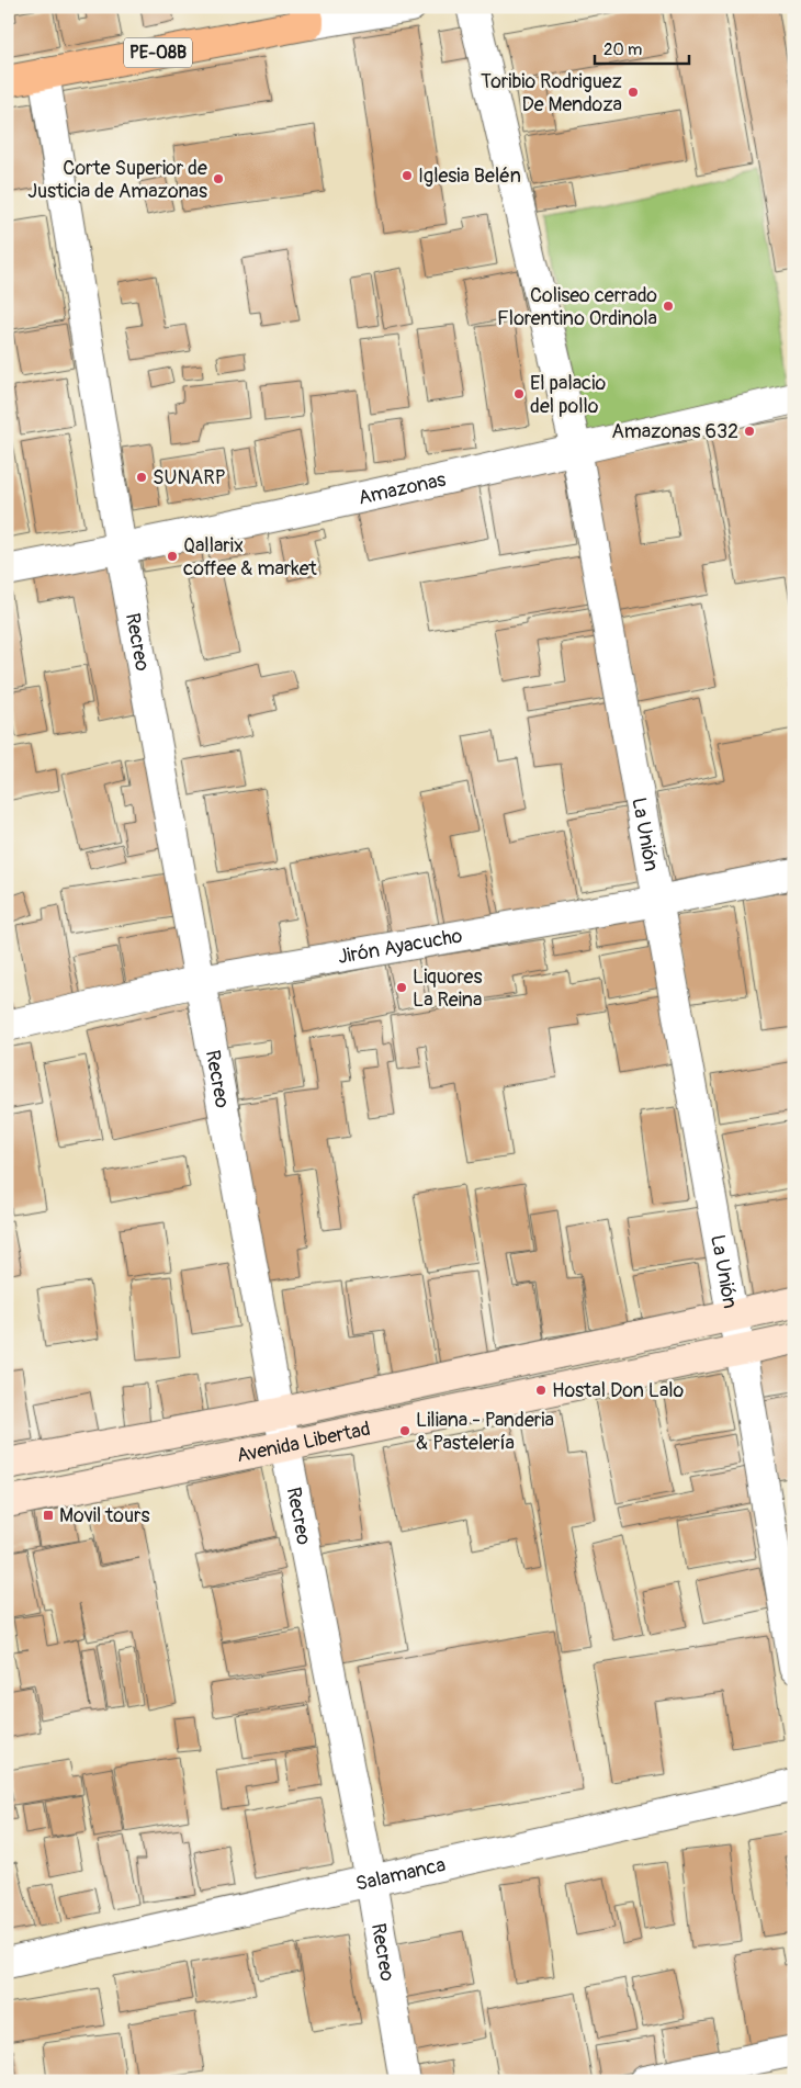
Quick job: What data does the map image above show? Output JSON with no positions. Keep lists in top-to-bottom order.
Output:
{
  "streets": {
    "highway": ["PE-08B"],
    "main road": ["Avenida Libertad"],
    "street": [
      "Amazonas",
      "Recreo",
      "La Unión",
      "Jirón Ayacucho",
      "Salamanca"
    ]
  },
  "crossings": [
    ["PE-08B", "Recreo"],
    ["Amazonas", "Recreo"],
    ["Amazonas", "La Unión"],
    ["Recreo", "Jirón Ayacucho"],
    ["Recreo", "Avenida Libertad"],
    ["Recreo", "Salamanca"],
    ["La Unión", "Jirón Ayacucho"],
    ["La Unión", "Avenida Libertad"]
  ],
  "places": {
    "other": [
      "Toribio Rodriguez De Mendoza",
      "Iglesia Belén",
      "Corte Superior de Justicia de Amazonas",
      "Coliseo cerrado Florentino Ordinola",
      "El palacio del pollo",
      "Amazonas 632",
      "SUNARP",
      "Qallarix coffee & market",
      "Liquores La Reina",
      "Hostal Don Lalo",
      "Liliana - Panderia & Pastelería"
    ],
    "transit": ["Movil tours"]
  },
  "scale_bar": "20 m"
}
